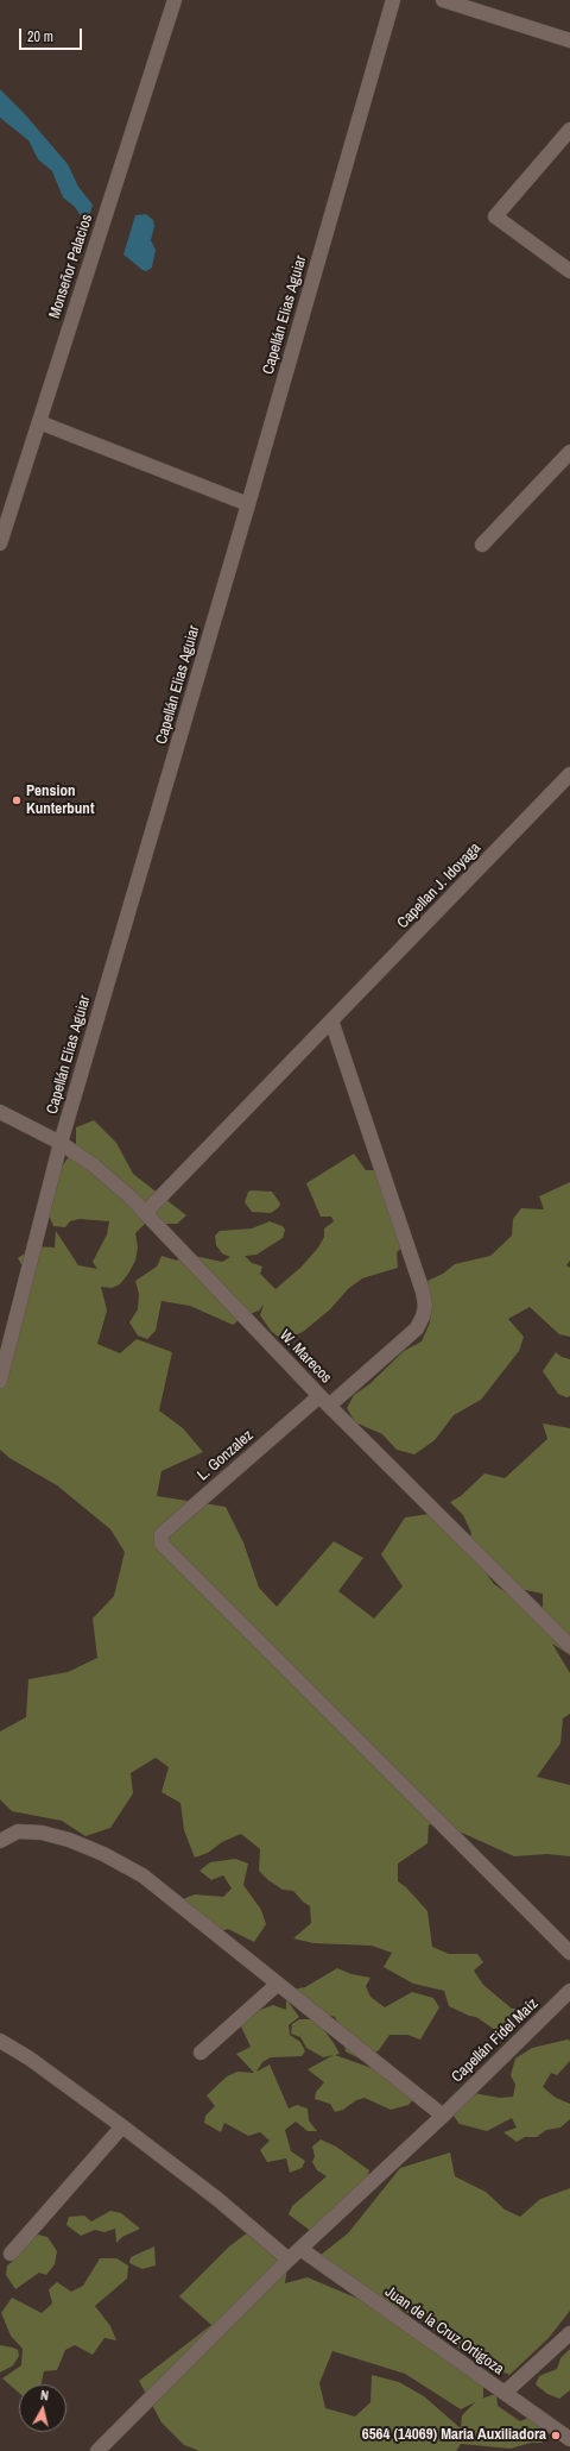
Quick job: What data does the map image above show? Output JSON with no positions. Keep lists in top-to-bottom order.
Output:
{
  "streets": {
    "street": [
      "Monseñor Palacios",
      "Capellán Elias Aguiar",
      "Capellan J. Idoyaga",
      "W. Marecos",
      "L. Gonzalez",
      "Capellán Fidel Maíz",
      "Juan de la Cruz Ortigoza"
    ]
  },
  "crossings": [
    ["Capellán Elias Aguiar", "W. Marecos"],
    ["Capellan J. Idoyaga", "W. Marecos"],
    ["Capellan J. Idoyaga", "L. Gonzalez"],
    ["W. Marecos", "L. Gonzalez"],
    ["Capellán Fidel Maíz", "Juan de la Cruz Ortigoza"]
  ],
  "places": ["Pension Kunterbunt", "6564 (14069) Maria Auxiliadora"],
  "scale_bar": "20 m",
  "north": "top"
}
